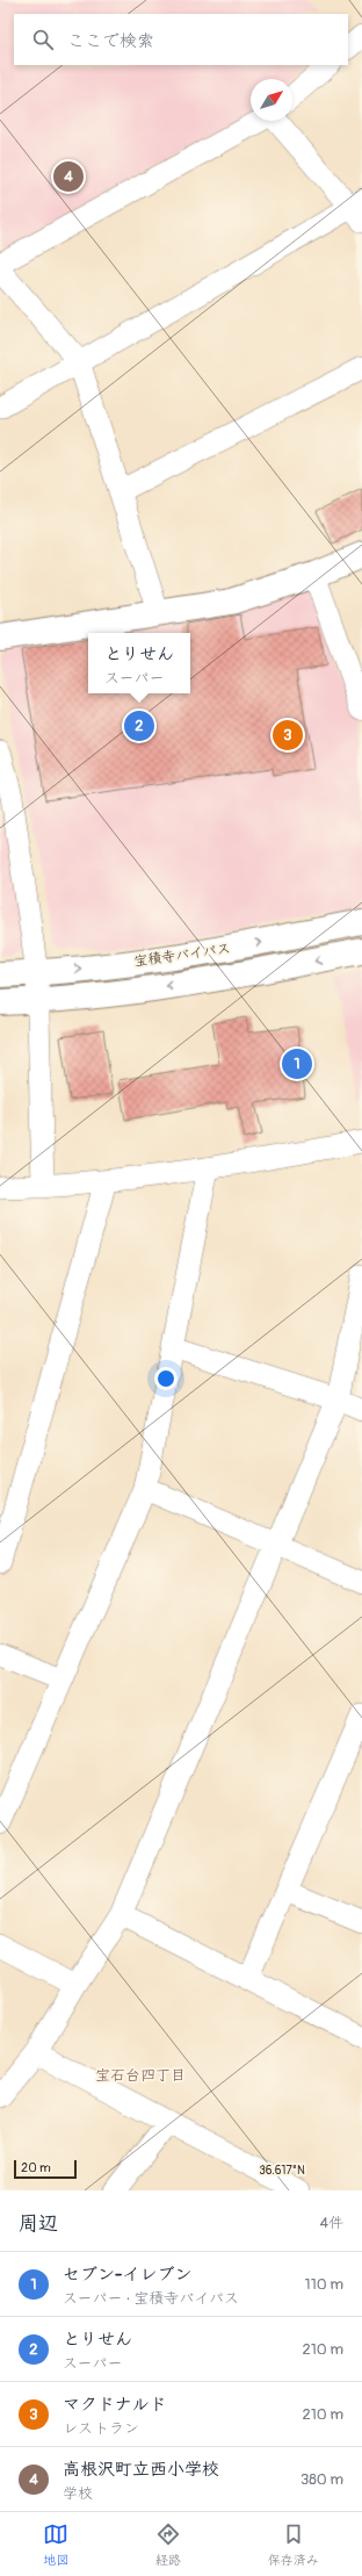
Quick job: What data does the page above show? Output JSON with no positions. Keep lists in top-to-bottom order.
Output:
{
  "streets": {
    "main road": ["宝積寺バイパス"]
  },
  "districts": ["宝石台四丁目"],
  "scale_bar": "20 m",
  "north": "top right",
  "page": {
    "search": "ここで検索",
    "pins": [
      "4",
      "2",
      "3",
      "1"
    ],
    "popup": ["とりせん", "スーパー"],
    "scale": "20 m",
    "heading": ["周辺", "4件"],
    "list": [
      {
        "mark": "1",
        "name": "セブン-イレブン",
        "note": "スーパー · 宝積寺バイパス",
        "value": "110 m"
      },
      {
        "mark": "2",
        "name": "とりせん",
        "note": "スーパー",
        "value": "210 m"
      },
      {
        "mark": "3",
        "name": "マクドナルド",
        "note": "レストラン",
        "value": "210 m"
      },
      {
        "mark": "4",
        "name": "高根沢町立西小学校",
        "note": "学校",
        "value": "380 m"
      }
    ],
    "nav": ["地図", "経路", "保存済み"]
  },
  "coordinates": ["36.617°N"]
}
